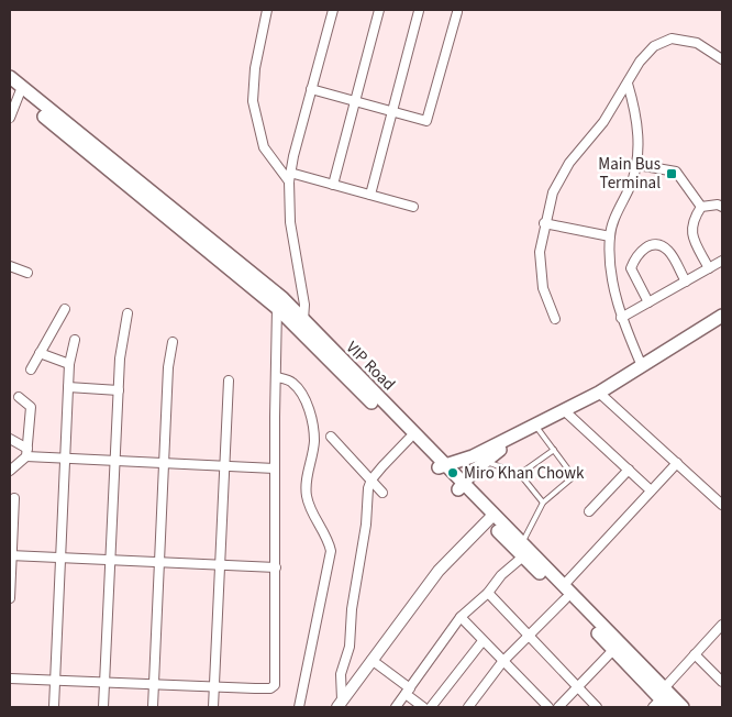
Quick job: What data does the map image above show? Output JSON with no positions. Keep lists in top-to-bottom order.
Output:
{
  "streets": {
    "main road": ["VIP Road"]
  },
  "places": {
    "transit": ["Main Bus Terminal"],
    "other": ["Miro Khan Chowk"]
  }
}
